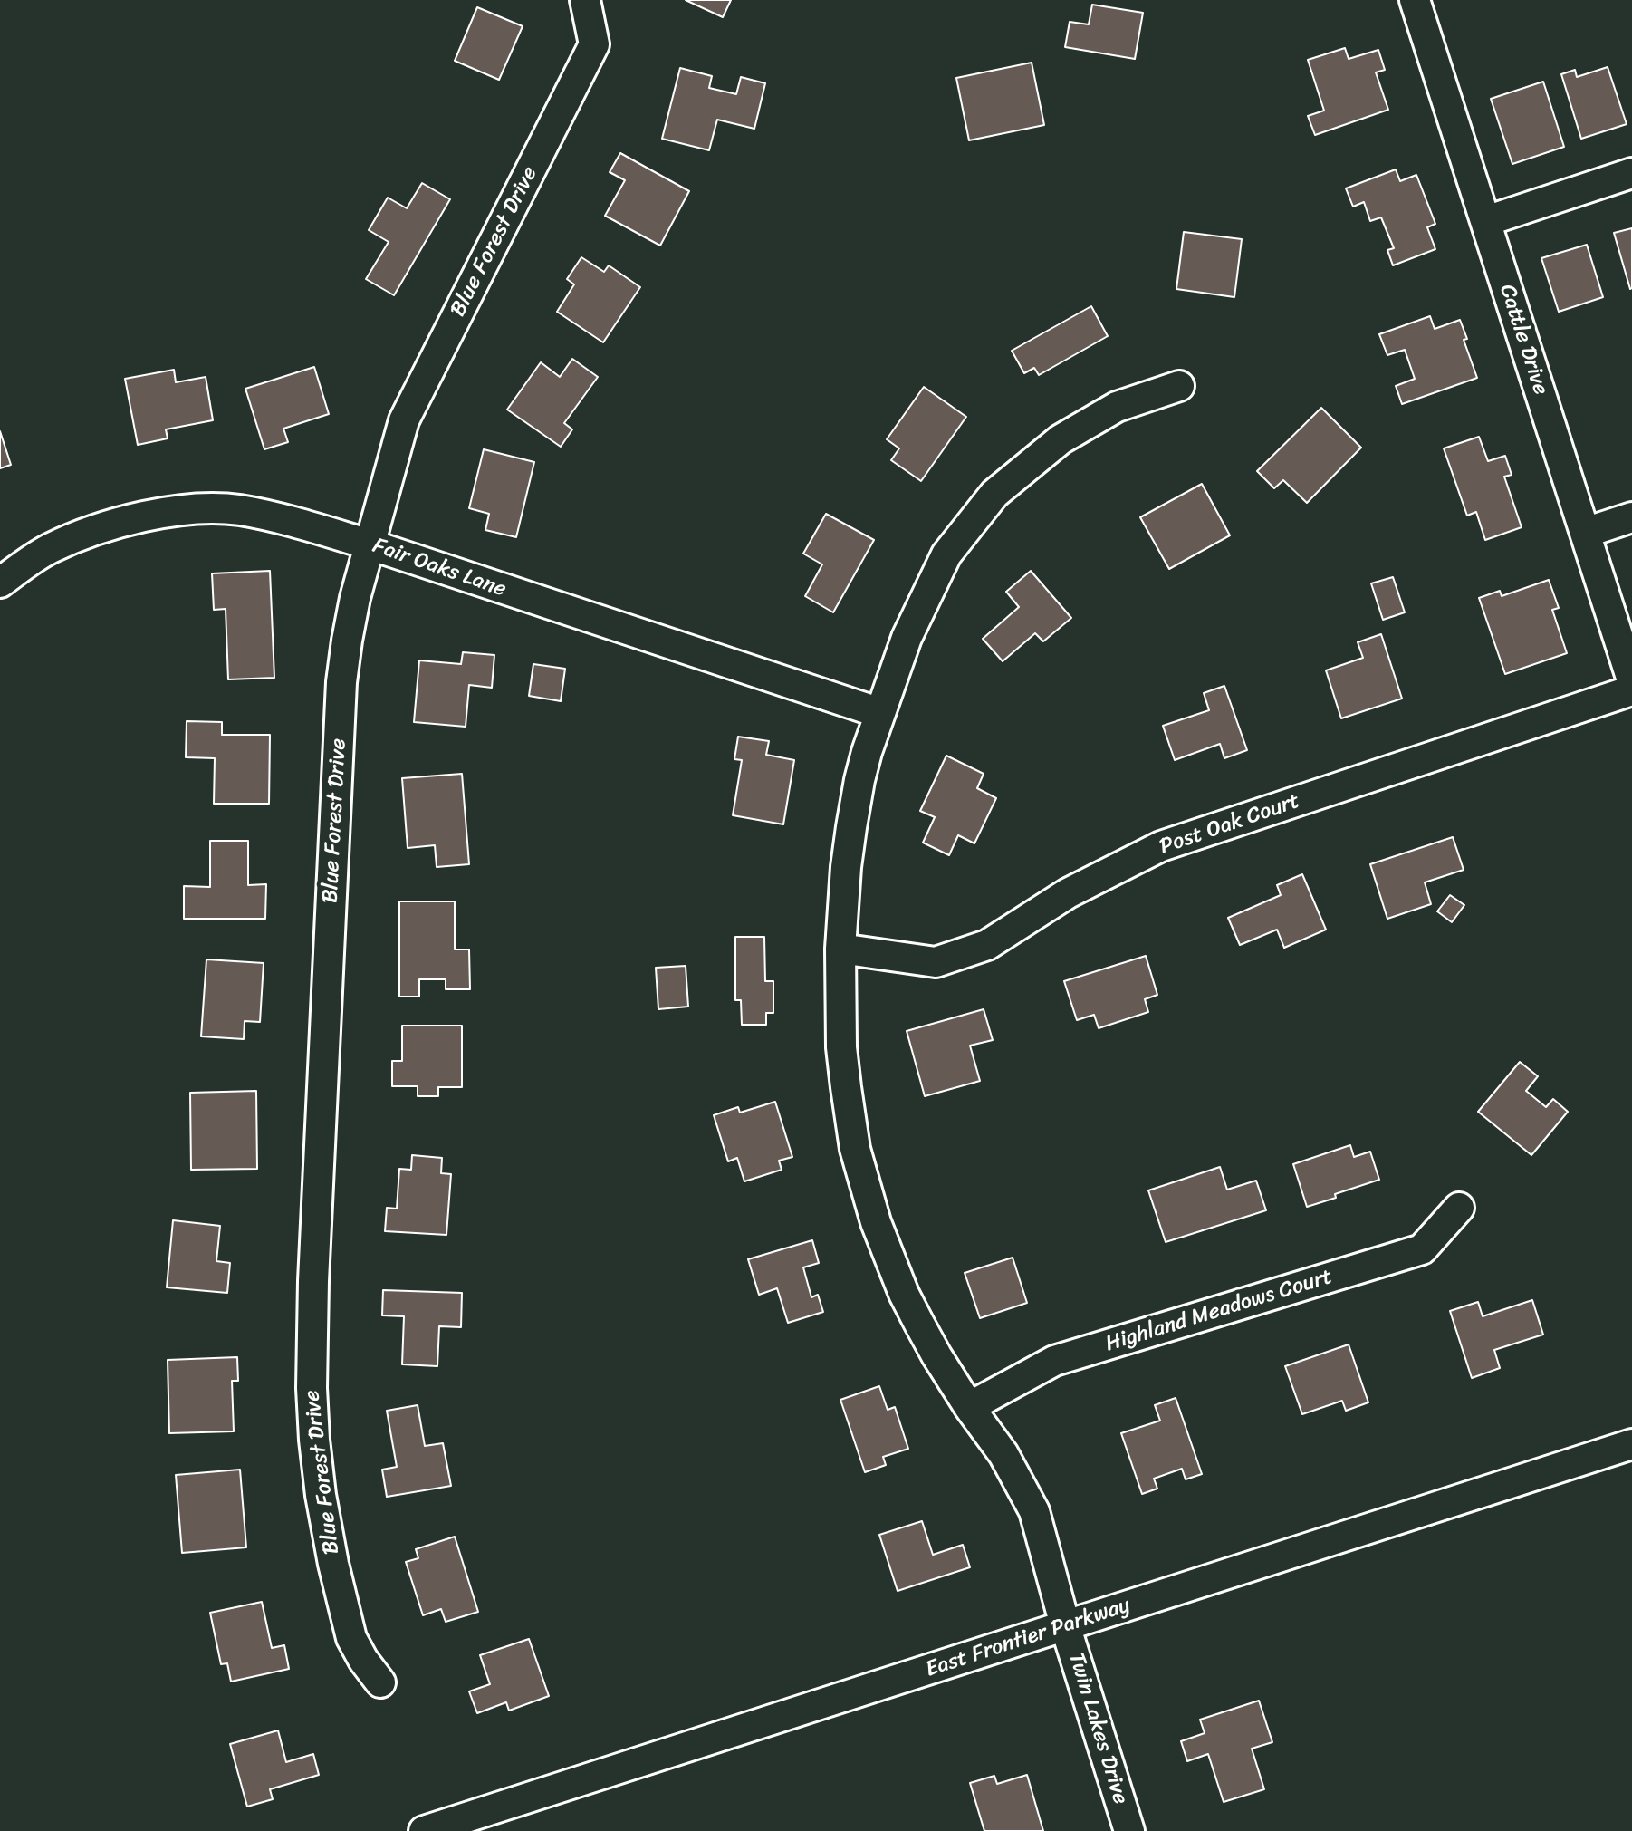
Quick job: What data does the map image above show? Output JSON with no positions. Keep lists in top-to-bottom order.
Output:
{
  "streets": {
    "street": [
      "Blue Forest Drive",
      "Cattle Drive",
      "Fair Oaks Lane",
      "Post Oak Court",
      "Highland Meadows Court",
      "East Frontier Parkway",
      "Twin Lakes Drive"
    ]
  },
  "crossings": [
    ["Blue Forest Drive", "Fair Oaks Lane"],
    ["Fair Oaks Lane", "Twin Lakes Drive"],
    ["Post Oak Court", "Twin Lakes Drive"],
    ["Highland Meadows Court", "Twin Lakes Drive"],
    ["East Frontier Parkway", "Twin Lakes Drive"]
  ]
}
